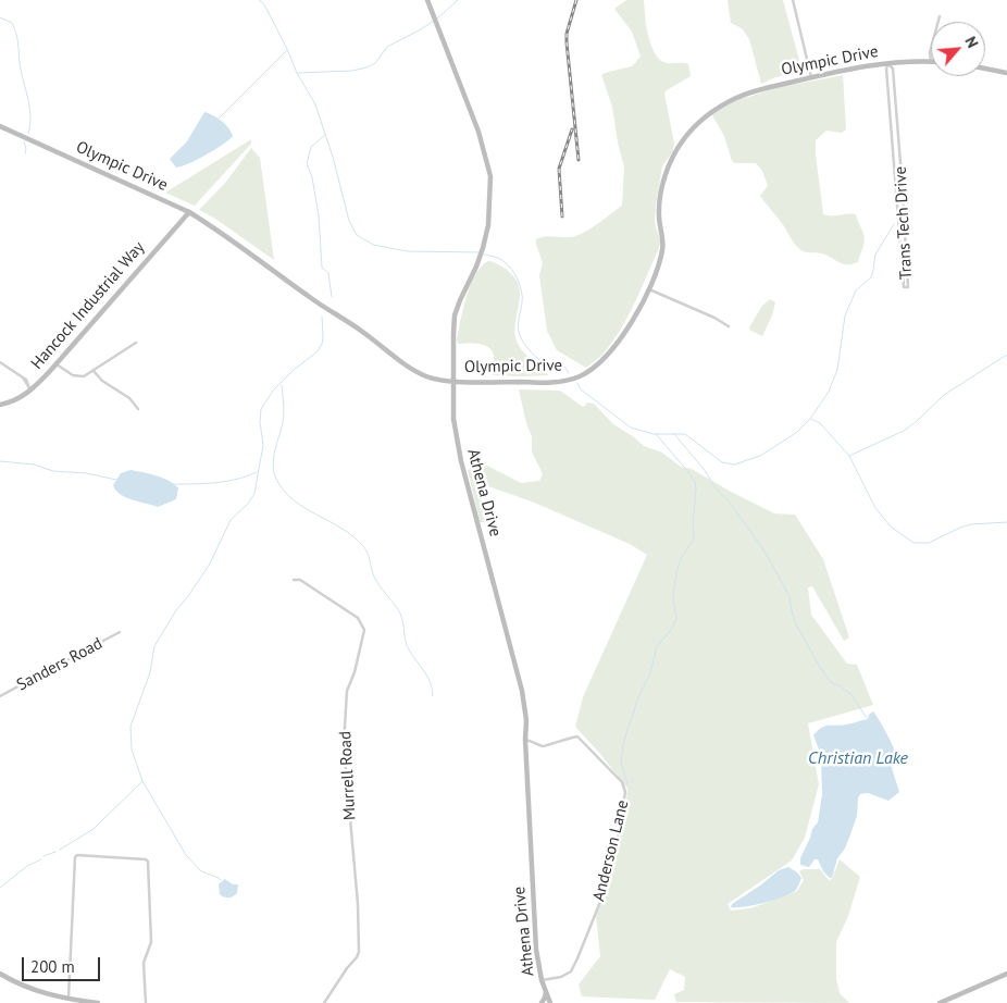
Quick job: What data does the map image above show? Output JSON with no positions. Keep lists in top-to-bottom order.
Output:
{
  "streets": {
    "street": [
      "Olympic Drive",
      "Trans Tech Drive",
      "Hancock Industrial Way",
      "Athena Drive",
      "Sanders Road",
      "Murrell Road",
      "Anderson Lane"
    ]
  },
  "crossings": [
    ["Olympic Drive", "Trans Tech Drive"],
    ["Olympic Drive", "Hancock Industrial Way"],
    ["Olympic Drive", "Athena Drive"],
    ["Athena Drive", "Anderson Lane"]
  ],
  "water": ["Christian Lake"],
  "scale_bar": "200 m",
  "north": "top right"
}
